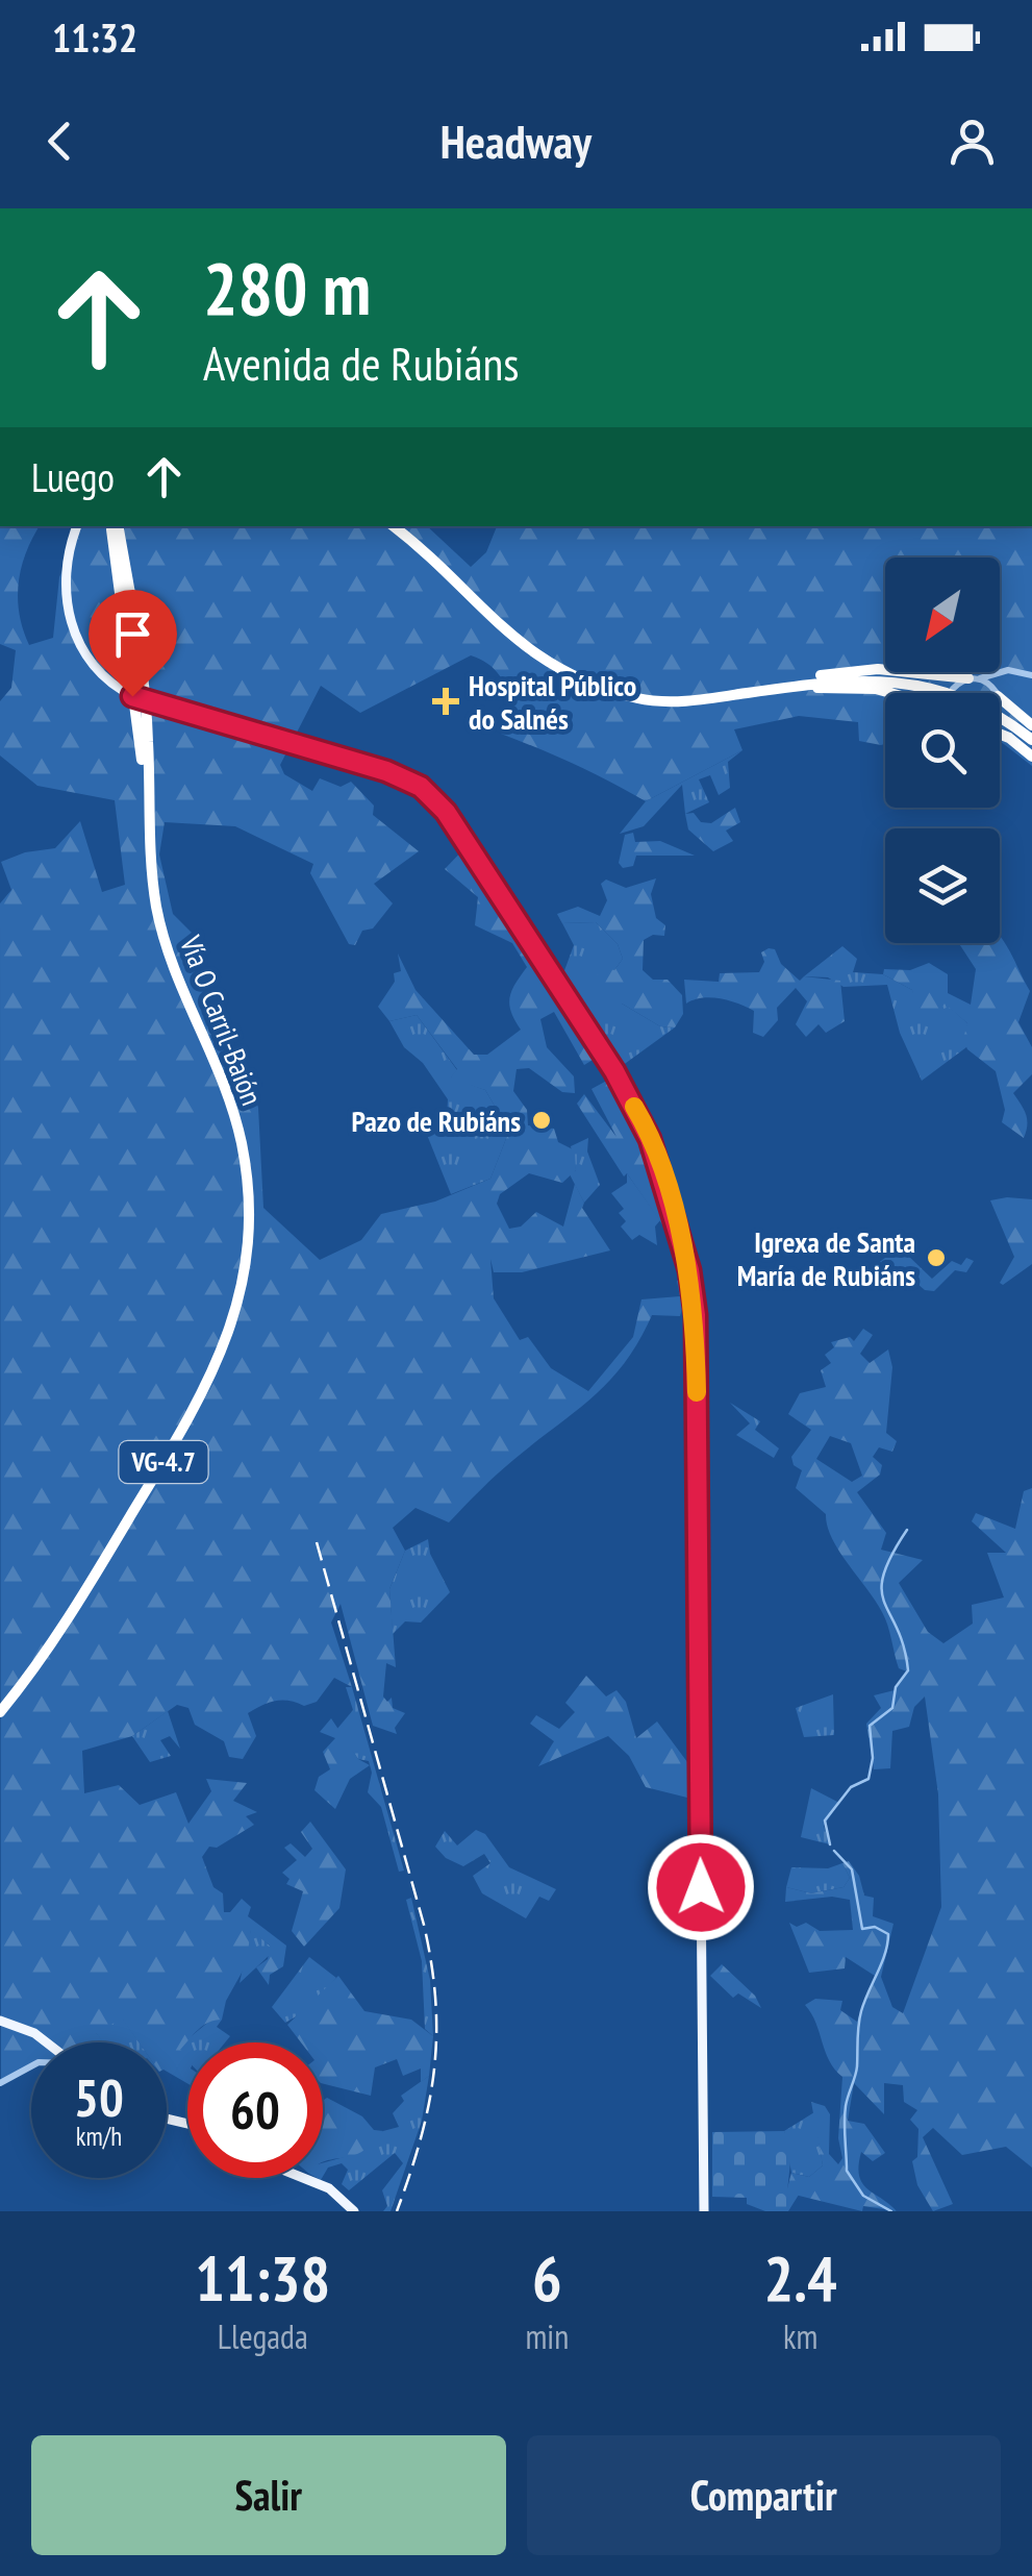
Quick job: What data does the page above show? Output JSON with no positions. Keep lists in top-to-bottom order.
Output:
{
  "streets": {
    "highway": ["Vía O Carril-Baión", "VG-4.7"]
  },
  "places": {
    "health": ["Hospital Público do Salnés"],
    "other": ["Pazo de Rubiáns", "Igrexa de Santa María de Rubiáns"]
  },
  "north": "bottom left",
  "page": {
    "status": "11:32",
    "header": "Headway",
    "turn": ["280 m", "Avenida de Rubiáns"],
    "then": "Luego",
    "speed": "50 km/h",
    "limit": "60",
    "eta": [
      "11:38",
      "Llegada",
      "6",
      "min",
      "2.4",
      "km"
    ],
    "buttons": ["Salir", "Compartir"]
  }
}
